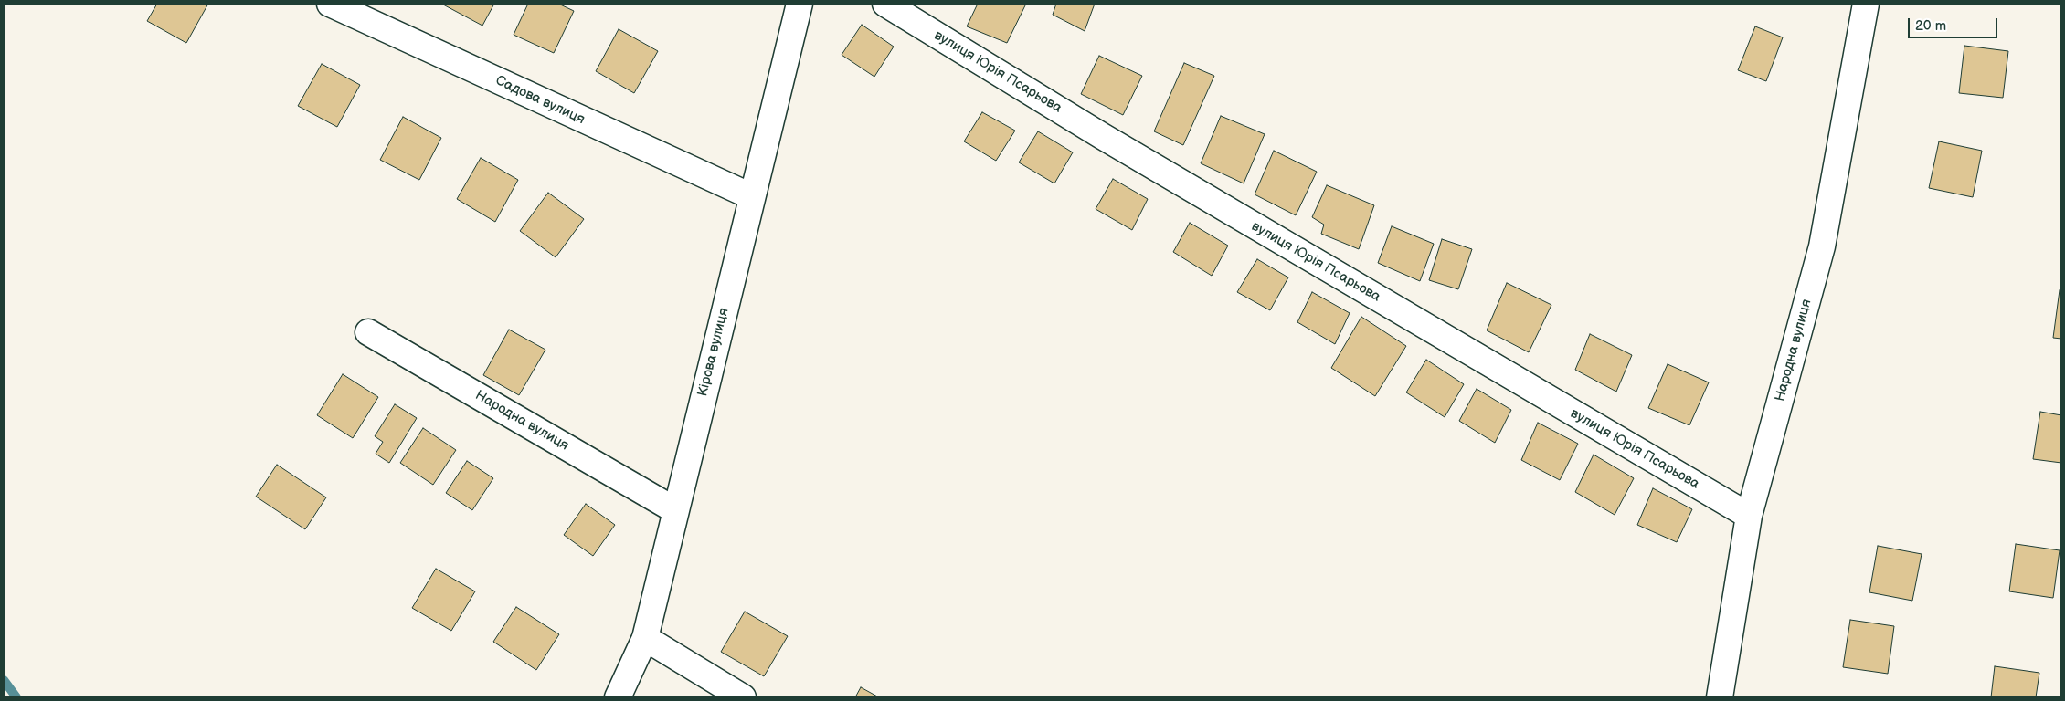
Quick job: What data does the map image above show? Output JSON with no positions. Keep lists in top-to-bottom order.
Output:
{
  "streets": {
    "street": [
      "вулиця Юрія Псарьова",
      "Садова вулиця",
      "Народна вулиця",
      "Кірова вулиця"
    ]
  },
  "crossings": [
    ["вулиця Юрія Псарьова", "Народна вулиця"],
    ["Садова вулиця", "Кірова вулиця"],
    ["Народна вулиця", "Кірова вулиця"]
  ],
  "scale_bar": "20 m"
}
